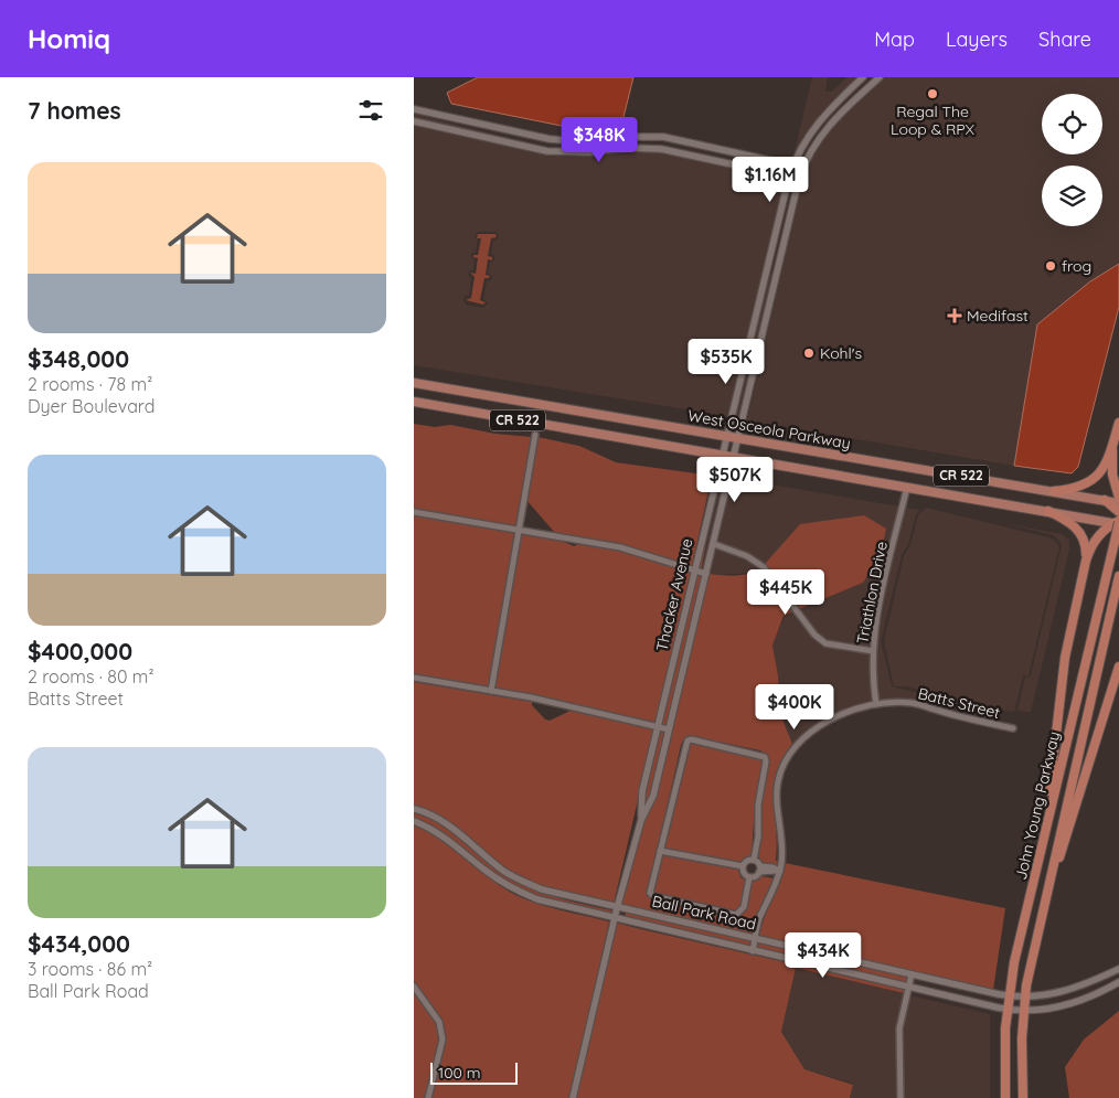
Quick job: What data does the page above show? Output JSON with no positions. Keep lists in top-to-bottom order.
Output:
{
  "streets": {
    "highway": ["John Young Parkway"],
    "main road": ["CR 522", "West Osceola Parkway"],
    "street": [
      "Triathlon Drive",
      "Thacker Avenue",
      "Batts Street",
      "Ball Park Road"
    ]
  },
  "crossings": [
    ["CR 522", "Triathlon Drive"],
    ["CR 522", "Thacker Avenue"],
    ["CR 522", "John Young Parkway"],
    ["West Osceola Parkway", "Thacker Avenue"],
    ["Triathlon Drive", "Batts Street"],
    ["Thacker Avenue", "Ball Park Road"],
    ["Batts Street", "Ball Park Road"],
    ["John Young Parkway", "Ball Park Road"]
  ],
  "places": {
    "other": ["Regal The Loop & RPX", "frog", "Kohl's"],
    "health": ["Medifast"]
  },
  "scale_bar": "100 m",
  "page": {
    "header": "Homiq",
    "nav": ["Map", "Layers", "Share"],
    "heading": "7 homes",
    "price": [
      "$348K",
      "$1.16M",
      "$535K",
      "$507K",
      "$445K",
      "$400K",
      "$434K"
    ],
    "list": [
      {
        "name": "$348,000",
        "note": "2 rooms · 78 m² · Dyer Boulevard"
      },
      {
        "name": "$400,000",
        "note": "2 rooms · 80 m² · Batts Street"
      },
      {
        "name": "$434,000",
        "note": "3 rooms · 86 m² · Ball Park Road"
      }
    ],
    "scale": "100 m"
  }
}
